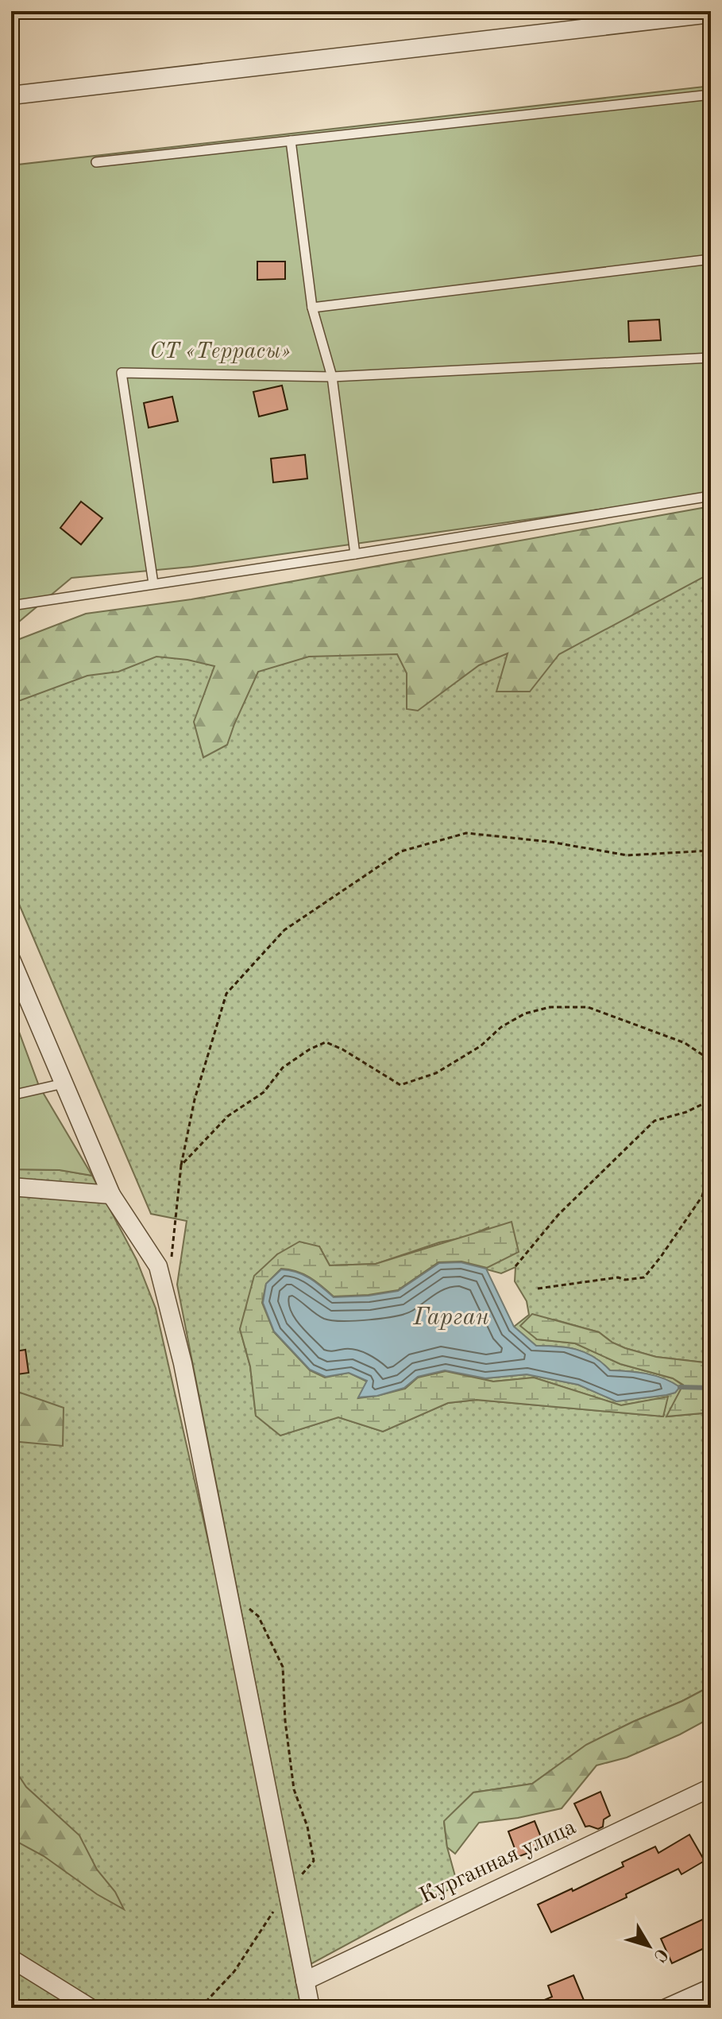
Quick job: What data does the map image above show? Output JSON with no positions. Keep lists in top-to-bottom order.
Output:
{
  "streets": {
    "street": ["Курганная улица"]
  },
  "water": ["Гарган"],
  "parks": ["СТ «Террасы»"],
  "north": "bottom right"
}
